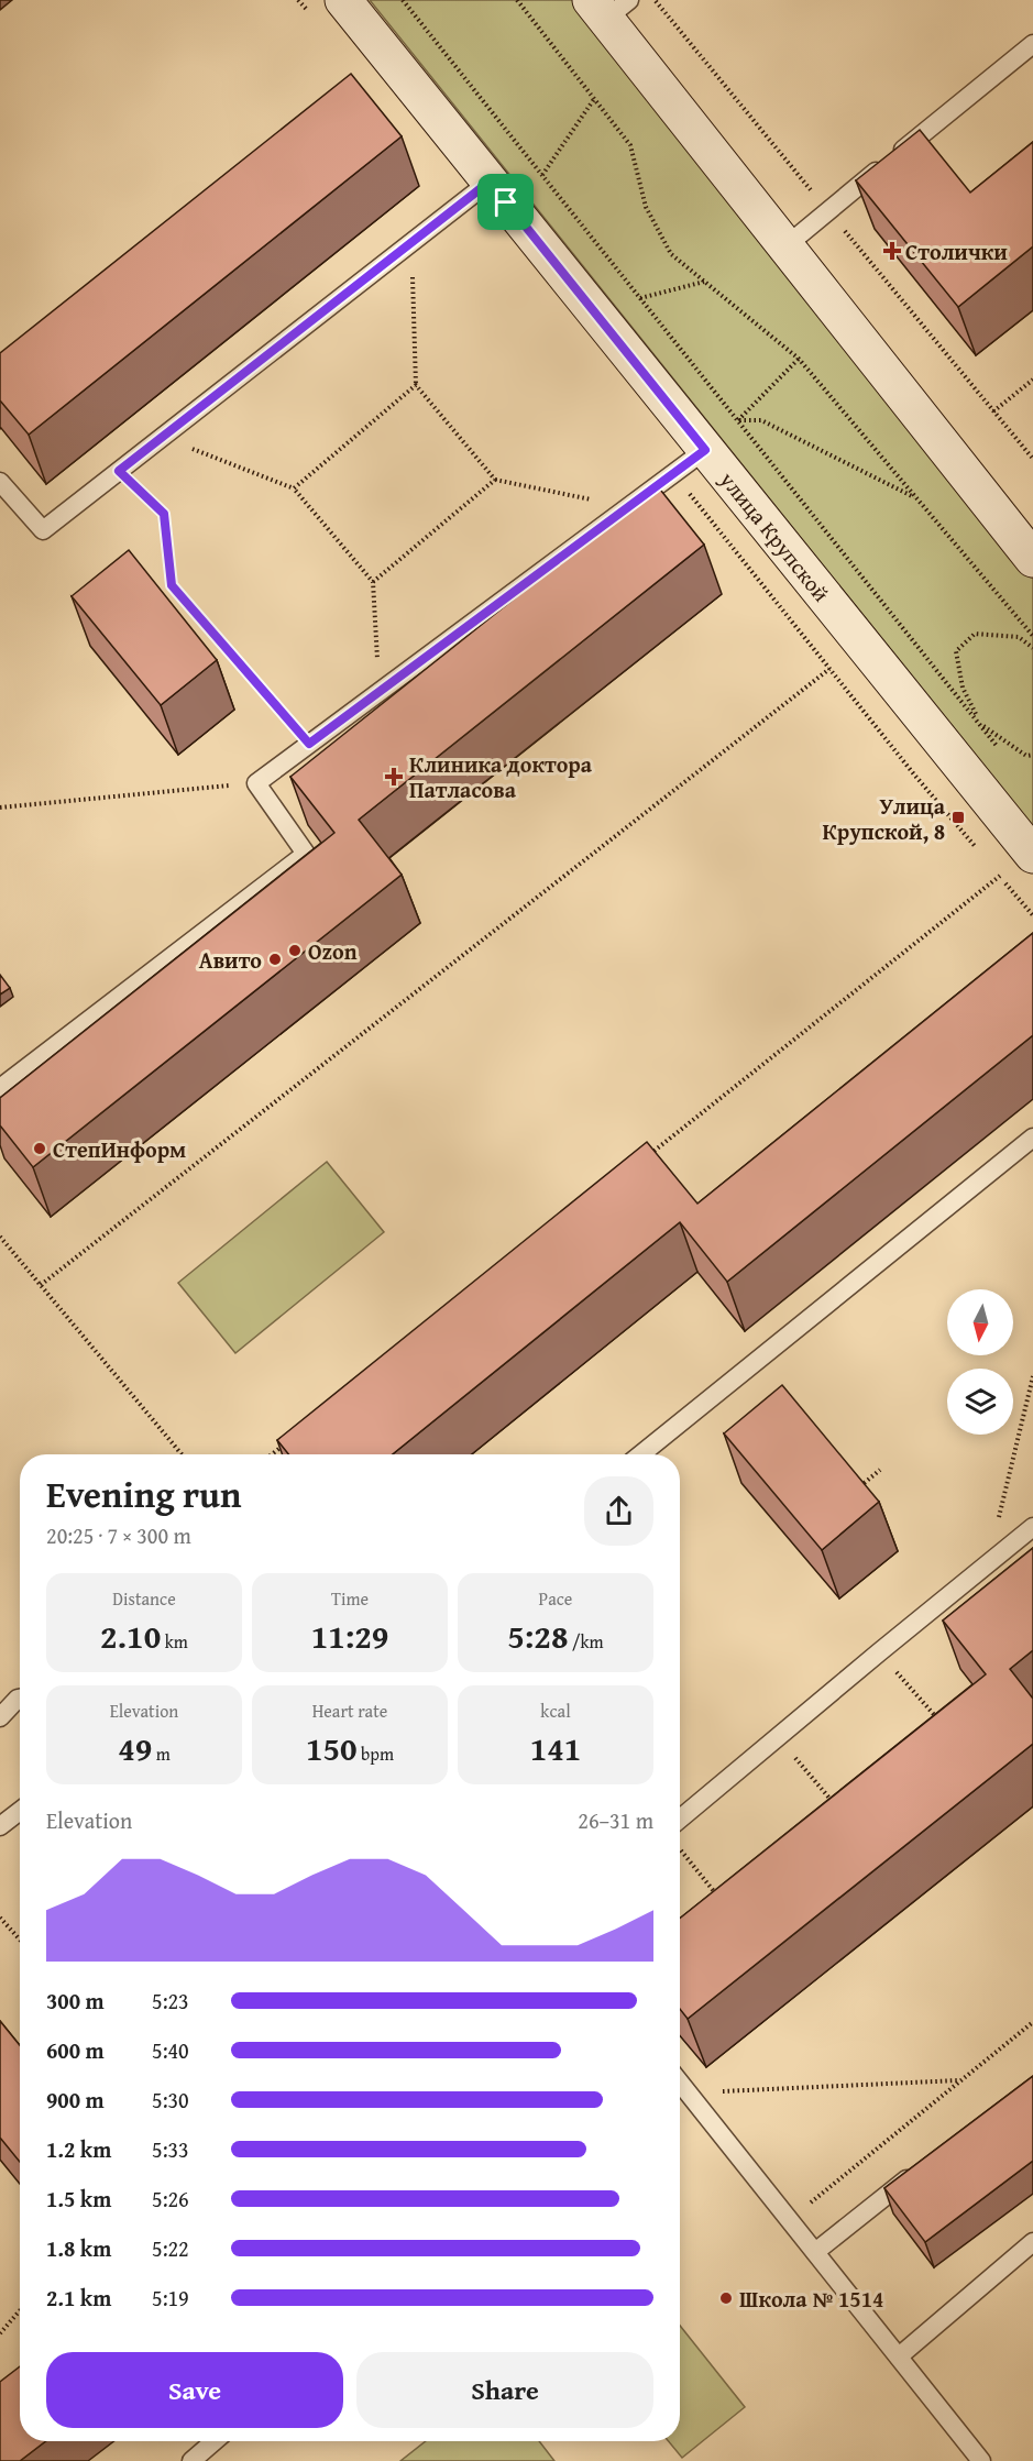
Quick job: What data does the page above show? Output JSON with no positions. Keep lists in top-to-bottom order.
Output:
{
  "streets": {
    "street": ["улица Крупской"]
  },
  "places": {
    "health": ["Столички", "Клиника доктора Патласова"],
    "transit": ["Улица Крупской, 8"],
    "other": [
      "Ozon",
      "Авито",
      "СтепИнформ",
      "Школа № 1514"
    ]
  },
  "north": "bottom",
  "page": {
    "heading": ["Evening run", "20:25 · 7 × 300 m"],
    "stats": [
      ["Distance", "2.10 km"],
      ["Time", "11:29"],
      ["Pace", "5:28 /km"],
      ["Elevation", "49 m"],
      ["Heart rate", "150 bpm"],
      ["kcal", "141"]
    ],
    "chart": ["Elevation", "26–31 m"],
    "list": [
      {
        "name": "300 m",
        "note": "5:23"
      },
      {
        "name": "600 m",
        "note": "5:40"
      },
      {
        "name": "900 m",
        "note": "5:30"
      },
      {
        "name": "1.2 km",
        "note": "5:33"
      },
      {
        "name": "1.5 km",
        "note": "5:26"
      },
      {
        "name": "1.8 km",
        "note": "5:22"
      },
      {
        "name": "2.1 km",
        "note": "5:19"
      }
    ],
    "buttons": ["Save", "Share"]
  }
}
